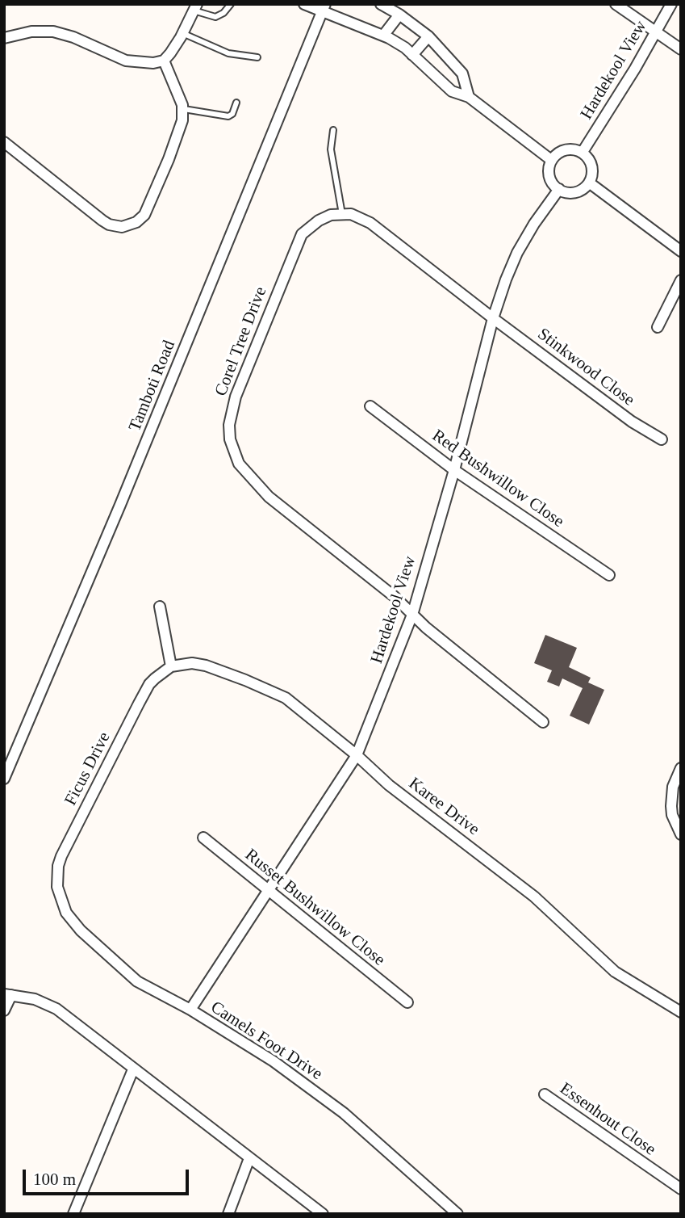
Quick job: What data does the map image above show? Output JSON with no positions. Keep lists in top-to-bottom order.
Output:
{
  "streets": {
    "street": [
      "Hardekool View",
      "Corel Tree Drive",
      "Stinkwood Close",
      "Tamboti Road",
      "Red Bushwillow Close",
      "Ficus Drive",
      "Karee Drive",
      "Russet Bushwillow Close",
      "Camels Foot Drive",
      "Essenhout Close"
    ]
  },
  "crossings": [
    ["Hardekool View", "Corel Tree Drive"],
    ["Hardekool View", "Stinkwood Close"],
    ["Hardekool View", "Red Bushwillow Close"],
    ["Hardekool View", "Karee Drive"],
    ["Hardekool View", "Russet Bushwillow Close"],
    ["Hardekool View", "Camels Foot Drive"],
    ["Ficus Drive", "Karee Drive"],
    ["Ficus Drive", "Camels Foot Drive"]
  ],
  "scale_bar": "100 m"
}
